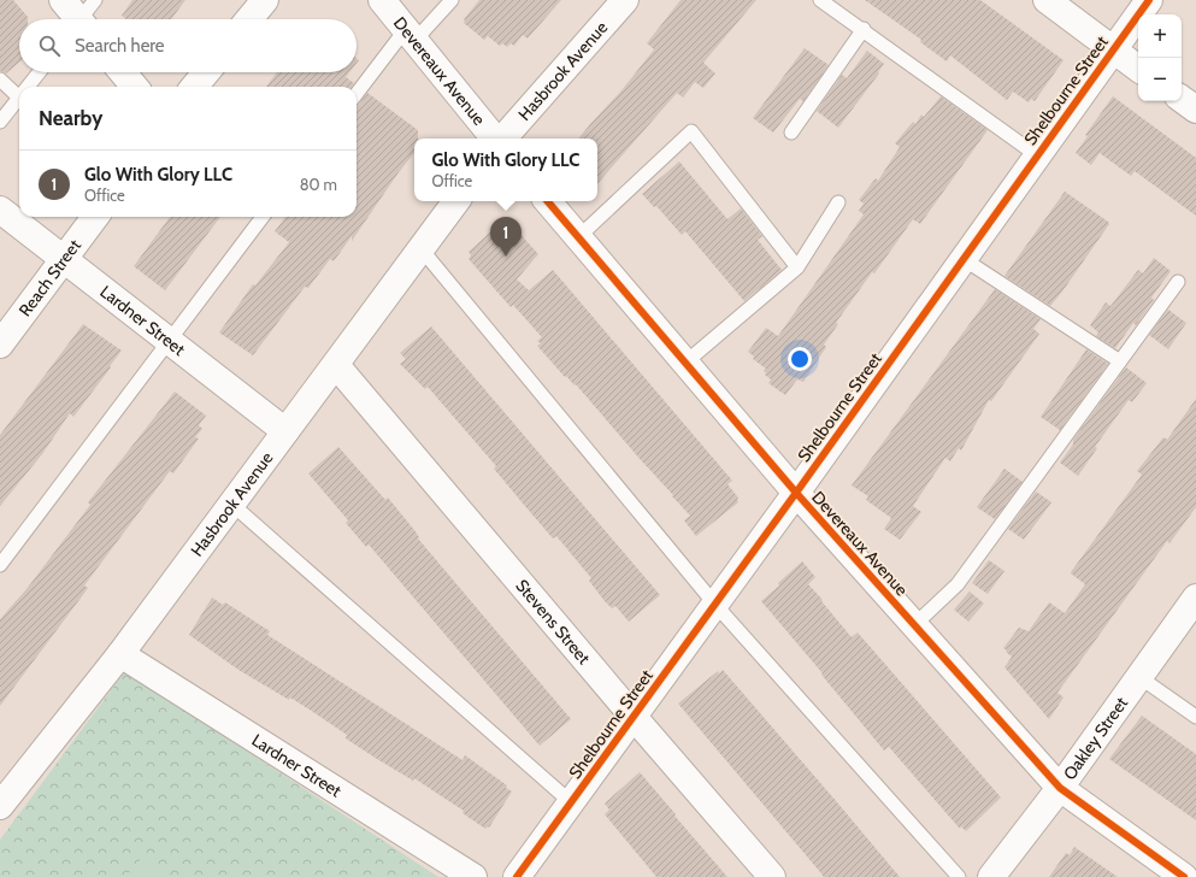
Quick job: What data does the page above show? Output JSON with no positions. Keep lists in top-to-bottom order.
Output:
{
  "streets": {
    "street": [
      "Devereaux Avenue",
      "Hasbrook Avenue",
      "Shelbourne Street",
      "Reach Street",
      "Lardner Street",
      "Stevens Street",
      "Oakley Street"
    ]
  },
  "crossings": [
    ["Devereaux Avenue", "Shelbourne Street"],
    ["Devereaux Avenue", "Oakley Street"],
    ["Hasbrook Avenue", "Lardner Street"],
    ["Hasbrook Avenue", "Stevens Street"],
    ["Shelbourne Street", "Stevens Street"],
    ["Reach Street", "Lardner Street"]
  ],
  "page": {
    "map_buttons": ["+", "−"],
    "search": "Search here",
    "heading": "Nearby",
    "popup": ["Glo With Glory LLC", "Office"],
    "list": [
      {
        "mark": "1",
        "name": "Glo With Glory LLC",
        "note": "Office",
        "value": "80 m"
      }
    ],
    "pins": "1"
  }
}
